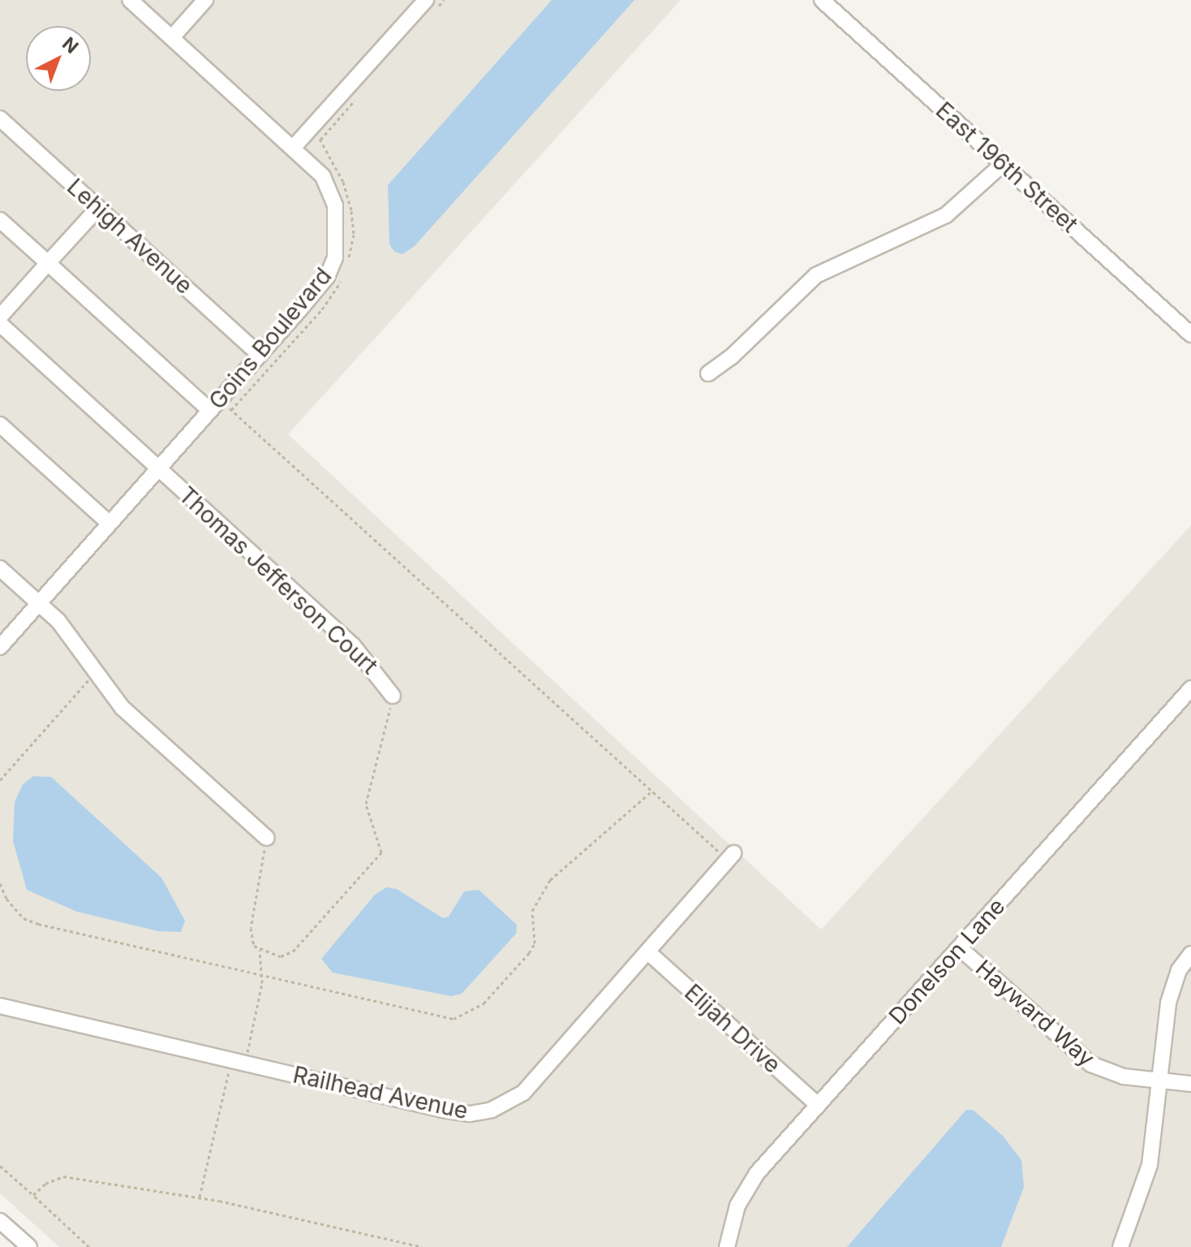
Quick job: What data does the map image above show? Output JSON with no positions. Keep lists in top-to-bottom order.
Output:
{
  "streets": {
    "street": [
      "East 196th Street",
      "Lehigh Avenue",
      "Goins Boulevard",
      "Thomas Jefferson Court",
      "Donelson Lane",
      "Hayward Way",
      "Elijah Drive",
      "Railhead Avenue"
    ]
  },
  "crossings": [
    ["Lehigh Avenue", "Goins Boulevard"],
    ["Goins Boulevard", "Thomas Jefferson Court"],
    ["Donelson Lane", "Hayward Way"],
    ["Donelson Lane", "Elijah Drive"],
    ["Elijah Drive", "Railhead Avenue"]
  ],
  "north": "top right"
}
